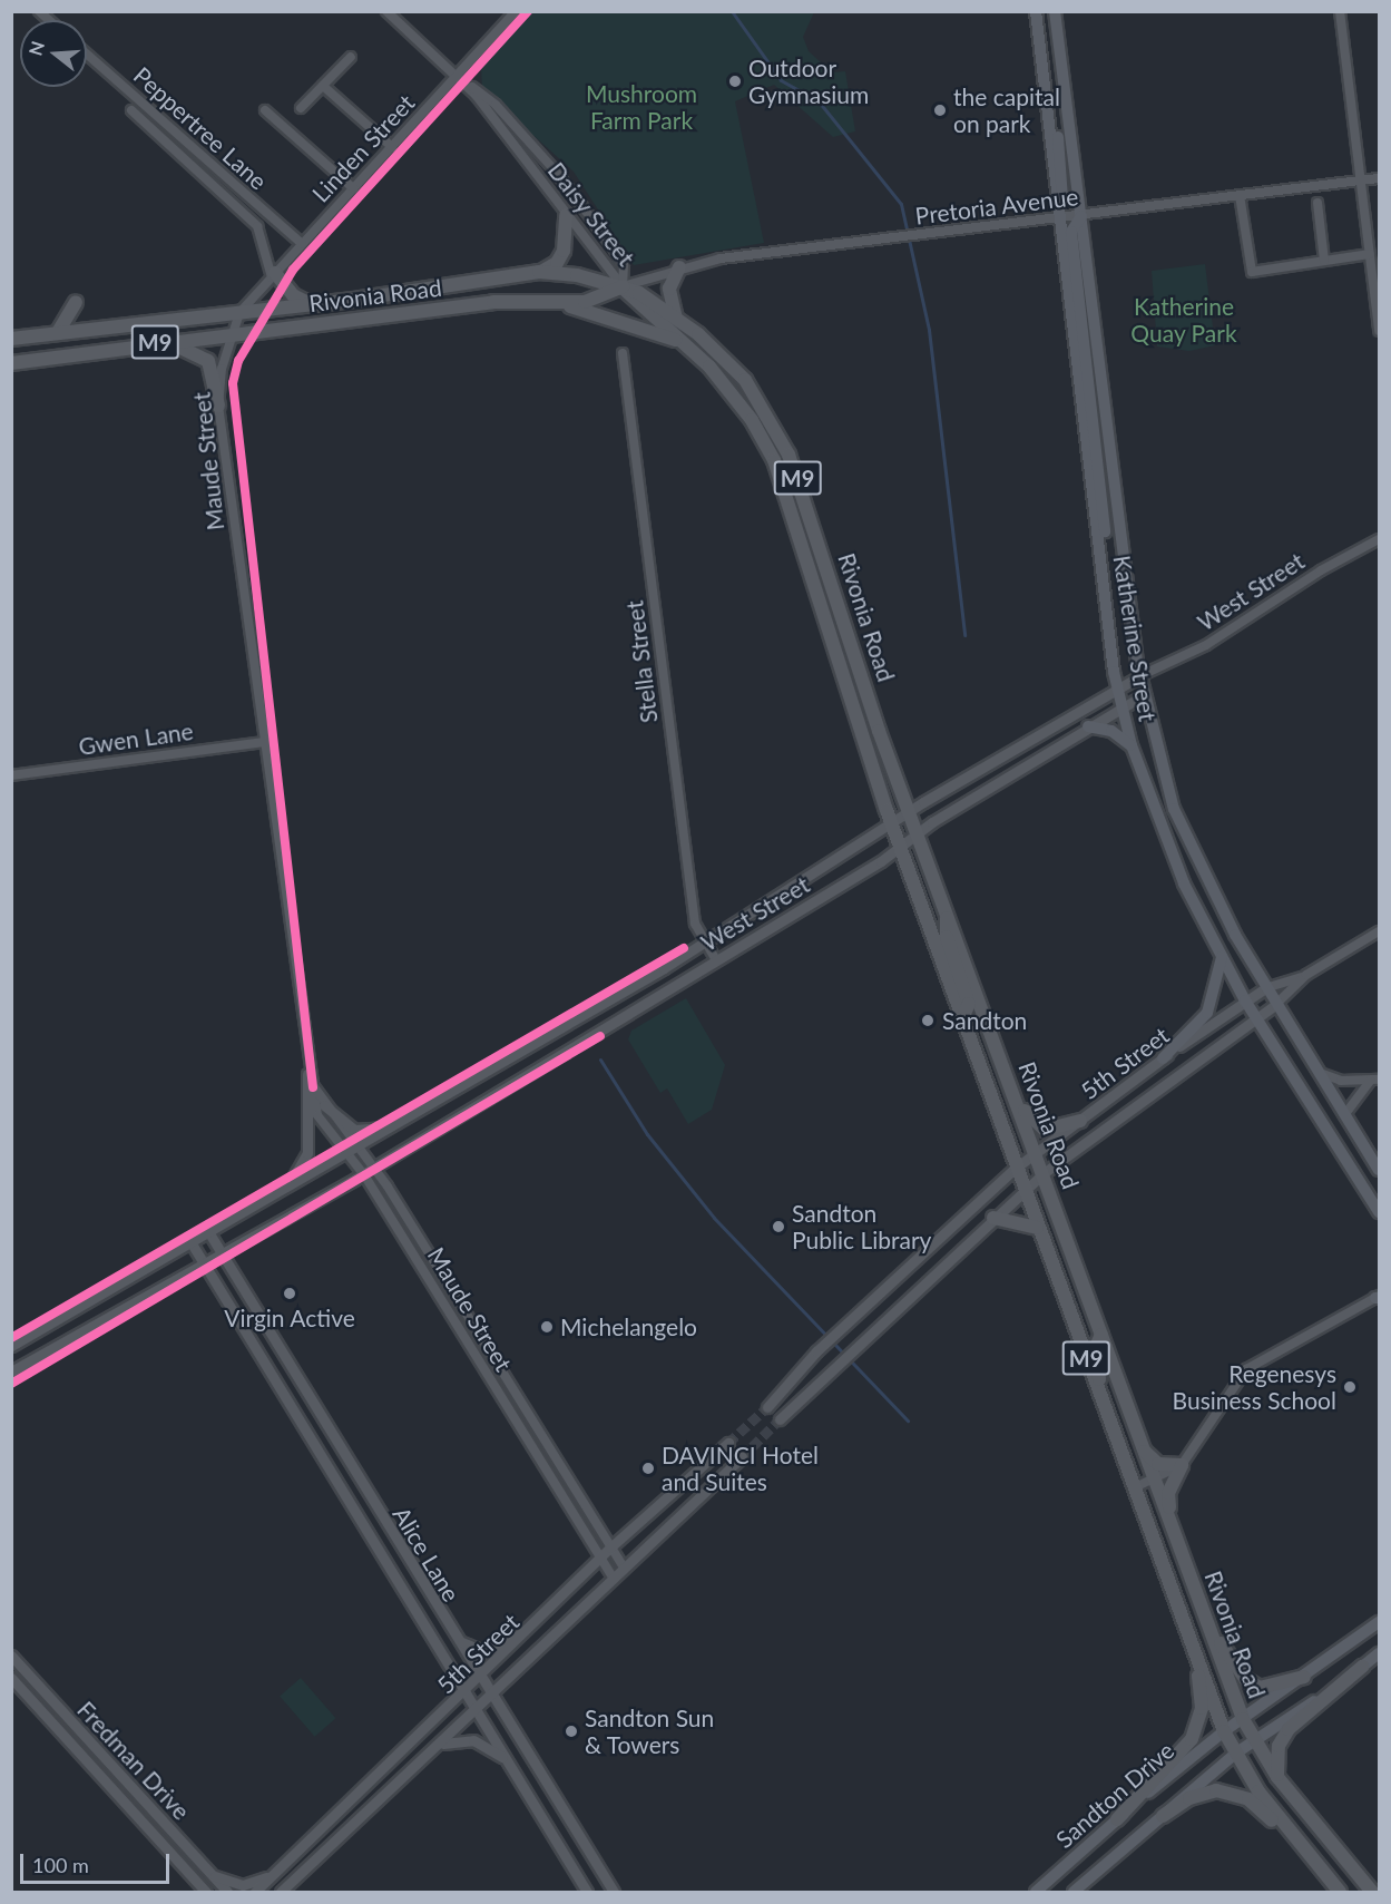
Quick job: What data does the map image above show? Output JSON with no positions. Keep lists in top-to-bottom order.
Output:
{
  "streets": {
    "main road": [
      "Rivonia Road",
      "M9",
      "Katherine Street",
      "Sandton Drive"
    ],
    "street": [
      "Peppertree Lane",
      "Linden Street",
      "Pretoria Avenue",
      "Daisy Street",
      "Maude Street",
      "West Street",
      "Stella Street",
      "Gwen Lane",
      "5th Street",
      "Alice Lane",
      "Fredman Drive"
    ]
  },
  "crossings": [
    ["Peppertree Lane", "Linden Street"],
    ["Linden Street", "Daisy Street"],
    ["Linden Street", "Rivonia Road"],
    ["Linden Street", "Maude Street"],
    ["Pretoria Avenue", "Daisy Street"],
    ["Pretoria Avenue", "Rivonia Road"],
    ["Pretoria Avenue", "Katherine Street"],
    ["Daisy Street", "Rivonia Road"],
    ["Rivonia Road", "Maude Street"],
    ["Rivonia Road", "West Street"],
    ["Rivonia Road", "5th Street"],
    ["Rivonia Road", "Sandton Drive"],
    ["Maude Street", "West Street"],
    ["Maude Street", "Gwen Lane"],
    ["Maude Street", "5th Street"],
    ["West Street", "Katherine Street"],
    ["West Street", "Stella Street"],
    ["West Street", "Alice Lane"],
    ["Katherine Street", "5th Street"],
    ["5th Street", "Alice Lane"]
  ],
  "parks": ["Mushroom Farm Park", "Katherine Quay Park"],
  "places": [
    "Outdoor Gymnasium",
    "the capital on park",
    "Sandton",
    "Sandton Public Library",
    "Virgin Active",
    "Michelangelo",
    "Regenesys Business School",
    "DAVINCI Hotel and Suites",
    "Sandton Sun & Towers"
  ],
  "scale_bar": "100 m",
  "north": "left"
}
